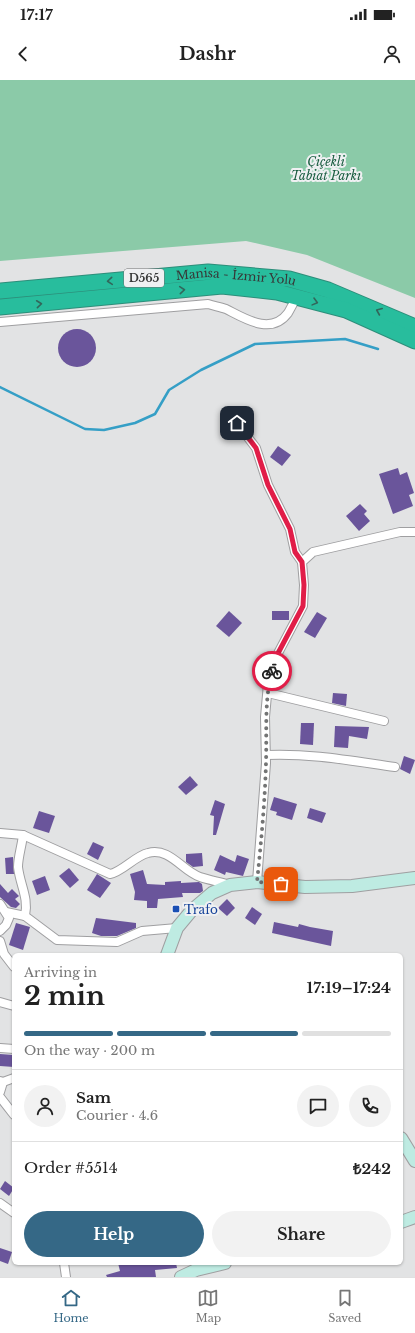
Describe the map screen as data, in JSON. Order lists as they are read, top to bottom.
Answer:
{
  "streets": {
    "highway": ["D565", "Manisa - İzmir Yolu"]
  },
  "parks": ["Çiçekli Tabiat Parkı"],
  "places": {
    "transit": ["Trafo"]
  },
  "page": {
    "status": "17:17",
    "header": "Dashr",
    "heading": ["2 min", "Arriving in", "17:19–17:24"],
    "panel": [
      "Sam",
      "Courier · 4.6",
      "Order #5514",
      "₺242"
    ],
    "bar": "On the way · 200 m",
    "buttons": ["Help", "Share"],
    "tabs": ["Home", "Map", "Saved"]
  }
}
